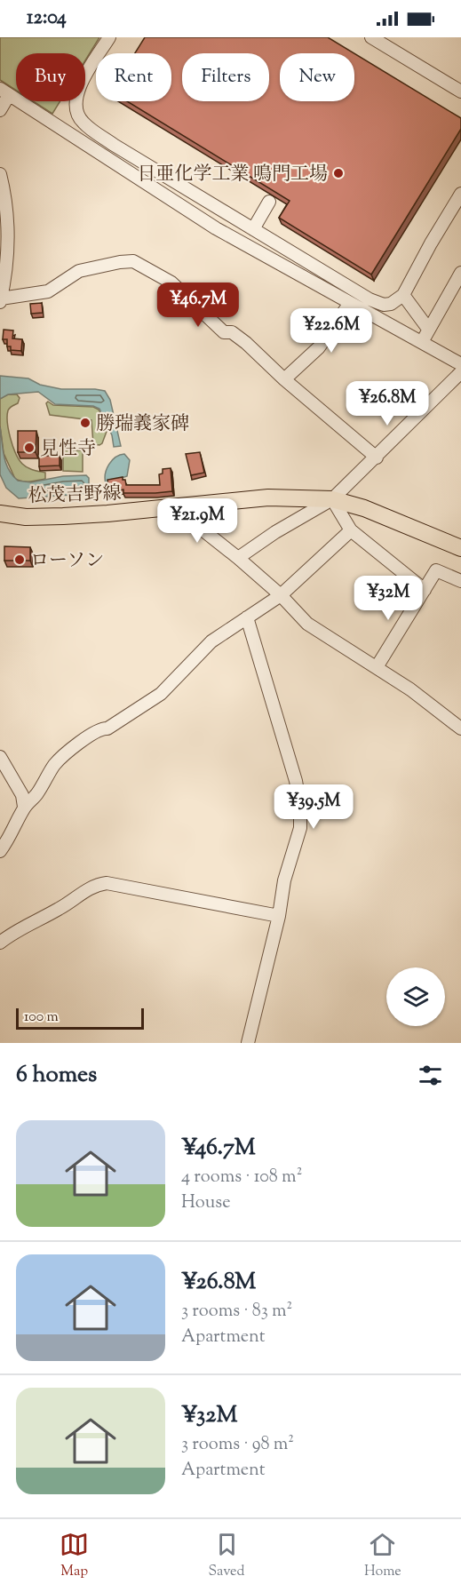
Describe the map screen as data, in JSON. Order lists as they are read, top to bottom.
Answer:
{
  "streets": {
    "main road": ["松茂吉野線"]
  },
  "places": [
    "日亜化学工業 鳴門工場",
    "勝瑞義家碑",
    "見性寺",
    "ローソン"
  ],
  "scale_bar": "100 m",
  "page": {
    "status": "12:04",
    "chip": [
      "Buy",
      "Rent",
      "Filters",
      "New"
    ],
    "price": [
      "¥46.7M",
      "¥22.6M",
      "¥26.8M",
      "¥21.9M",
      "¥32M",
      "¥39.5M"
    ],
    "scale": "100 m",
    "heading": "6 homes",
    "list": [
      {
        "name": "¥46.7M",
        "note": "4 rooms · 108 m² · House"
      },
      {
        "name": "¥26.8M",
        "note": "3 rooms · 83 m² · Apartment"
      },
      {
        "name": "¥32M",
        "note": "3 rooms · 98 m² · Apartment"
      }
    ],
    "tabs": ["Map", "Saved", "Home"]
  }
}
